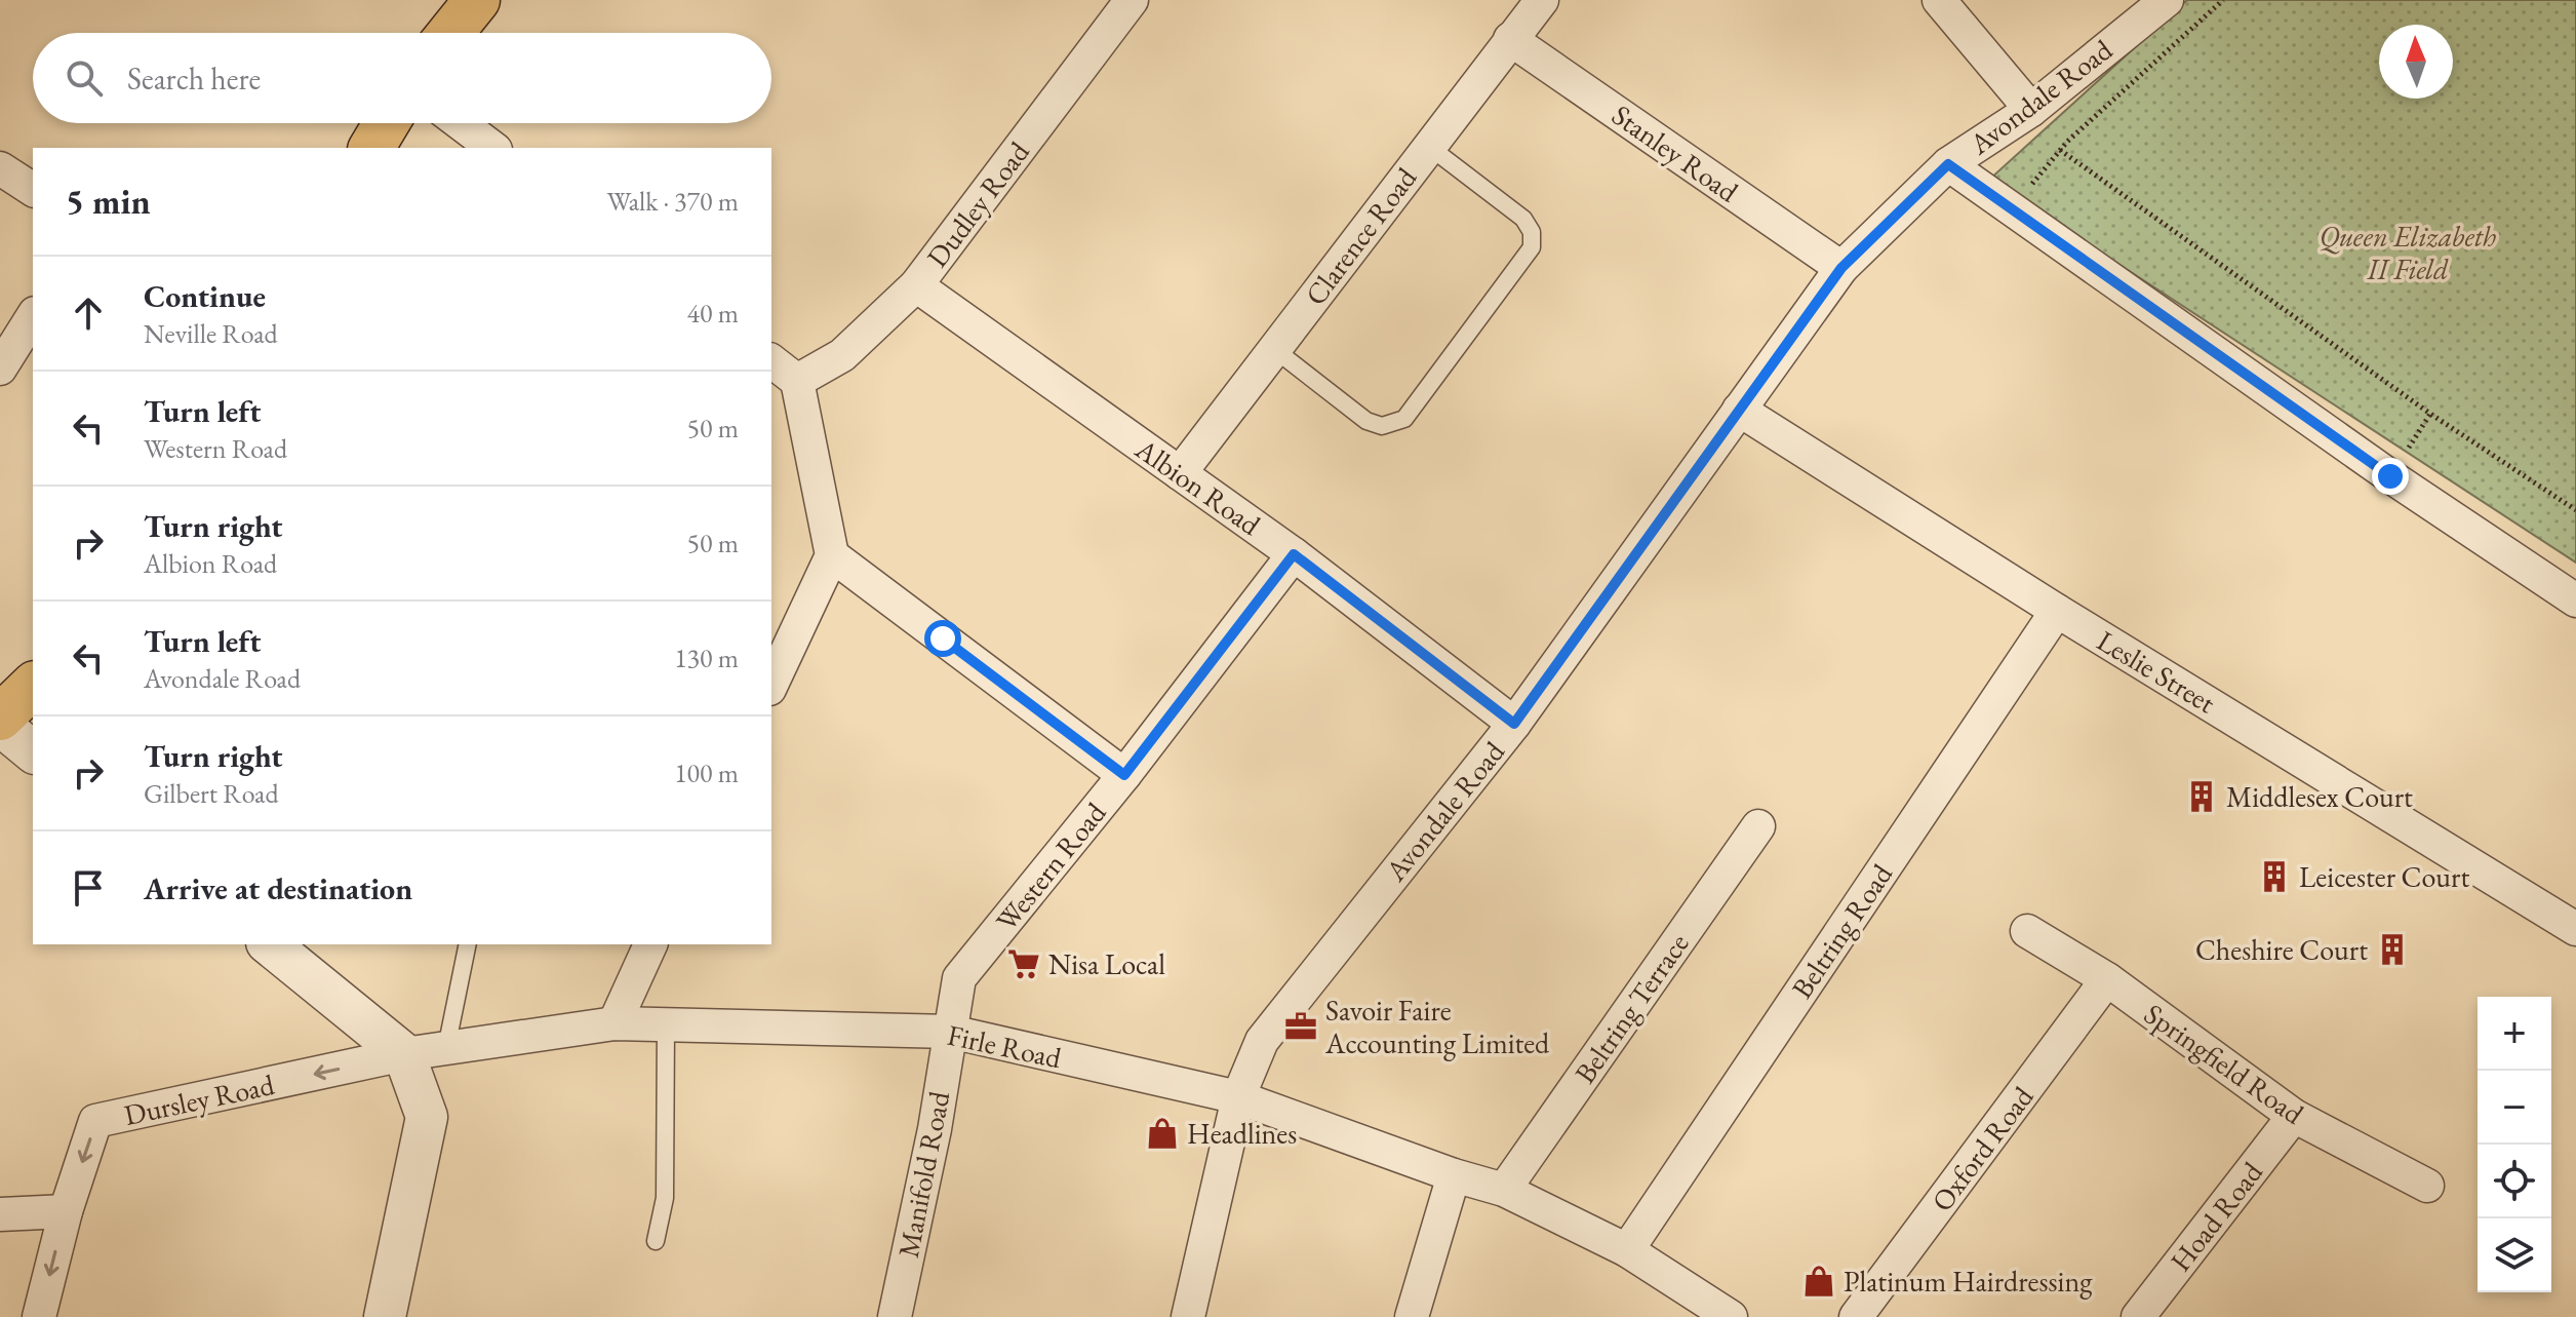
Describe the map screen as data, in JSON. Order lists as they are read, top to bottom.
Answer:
{
  "streets": {
    "street": [
      "Avondale Road",
      "Stanley Road",
      "Dudley Road",
      "Clarence Road",
      "Albion Road",
      "Leslie Street",
      "Western Road",
      "Beltring Road",
      "Beltring Terrace",
      "Firle Road",
      "Springfield Road",
      "Dursley Road",
      "Oxford Road",
      "Manifold Road",
      "Hoad Road"
    ]
  },
  "crossings": [
    ["Avondale Road", "Stanley Road"],
    ["Avondale Road", "Albion Road"],
    ["Avondale Road", "Leslie Street"],
    ["Avondale Road", "Firle Road"],
    ["Stanley Road", "Clarence Road"],
    ["Dudley Road", "Albion Road"],
    ["Clarence Road", "Albion Road"],
    ["Albion Road", "Western Road"],
    ["Leslie Street", "Beltring Road"],
    ["Western Road", "Firle Road"],
    ["Western Road", "Manifold Road"],
    ["Beltring Road", "Firle Road"],
    ["Beltring Terrace", "Firle Road"],
    ["Firle Road", "Dursley Road"],
    ["Firle Road", "Manifold Road"],
    ["Springfield Road", "Oxford Road"],
    ["Springfield Road", "Hoad Road"]
  ],
  "one_way": ["Dursley Road"],
  "parks": ["Queen Elizabeth II Field"],
  "places": {
    "building": ["Middlesex Court", "Leicester Court", "Cheshire Court"],
    "supermarket": ["Nisa Local"],
    "office": ["Savoir Faire Accounting Limited"],
    "shop": ["Headlines", "Platinum Hairdressing"]
  },
  "north": "top",
  "page": {
    "search": "Search here",
    "heading": ["5 min", "Walk · 370 m"],
    "list": [
      ["Continue", "Neville Road", "40 m"],
      ["Turn left", "Western Road", "50 m"],
      ["Turn right", "Albion Road", "50 m"],
      ["Turn left", "Avondale Road", "130 m"],
      ["Turn right", "Gilbert Road", "100 m"],
      "Arrive at destination"
    ],
    "map_buttons": ["+", "−"]
  }
}
